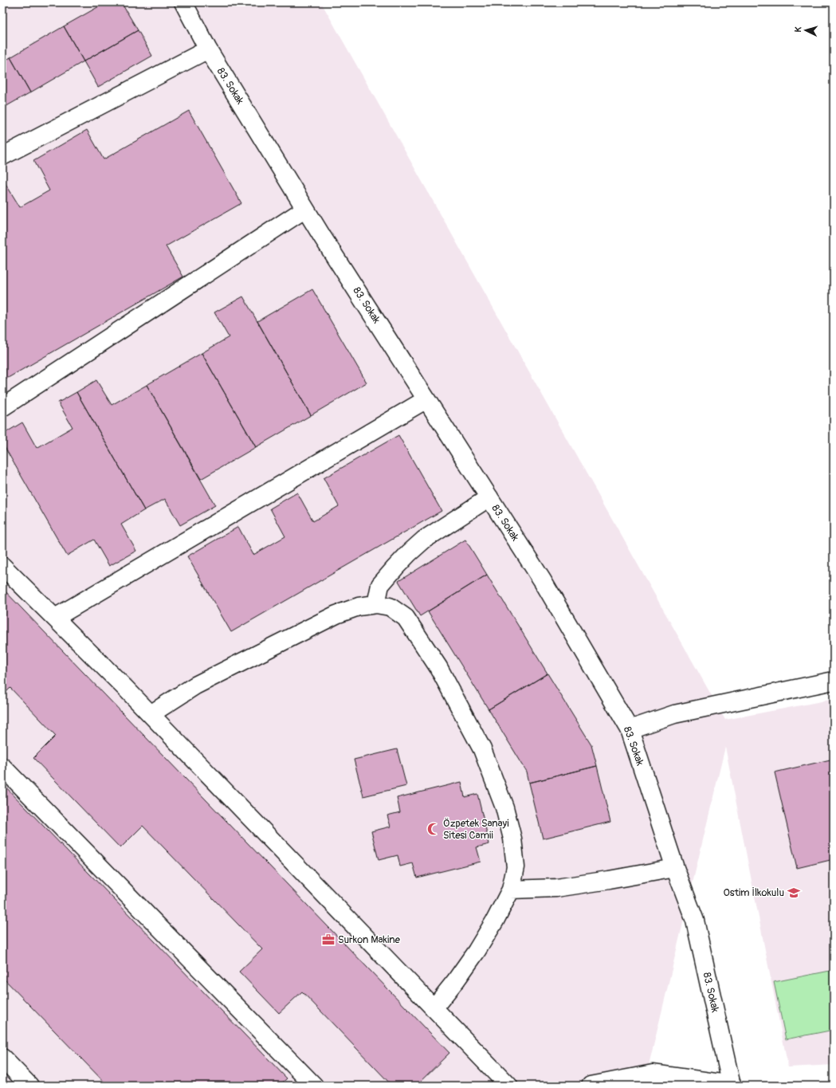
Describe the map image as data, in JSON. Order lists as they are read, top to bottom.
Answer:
{
  "streets": {
    "street": ["83. Sokak"]
  },
  "places": {
    "mosque": ["Özpetek Sanayi Sitesi Camii"],
    "school or university": ["Ostim İlkokulu"],
    "office": ["Surkon Makine"]
  },
  "north": "left"
}
